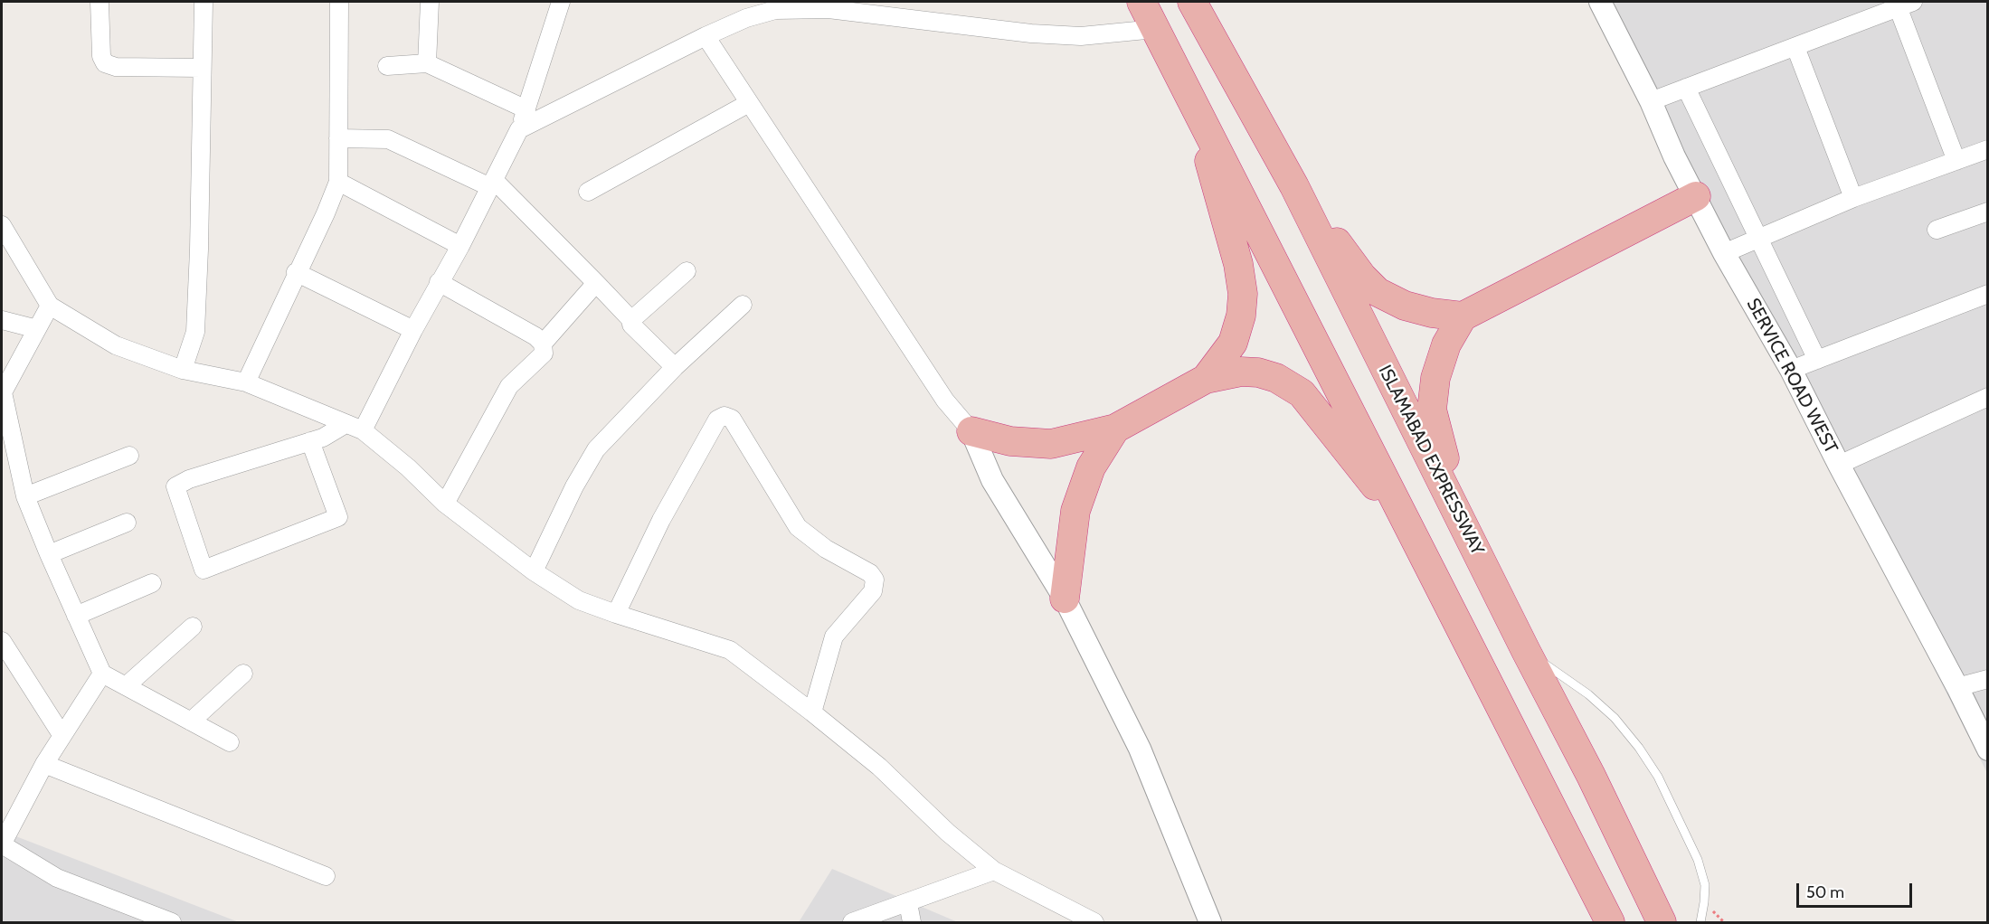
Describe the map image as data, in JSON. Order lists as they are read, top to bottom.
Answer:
{
  "streets": {
    "highway": ["ISLAMABAD EXPRESSWAY"],
    "street": ["SERVICE ROAD WEST"]
  },
  "scale_bar": "50 m"
}
